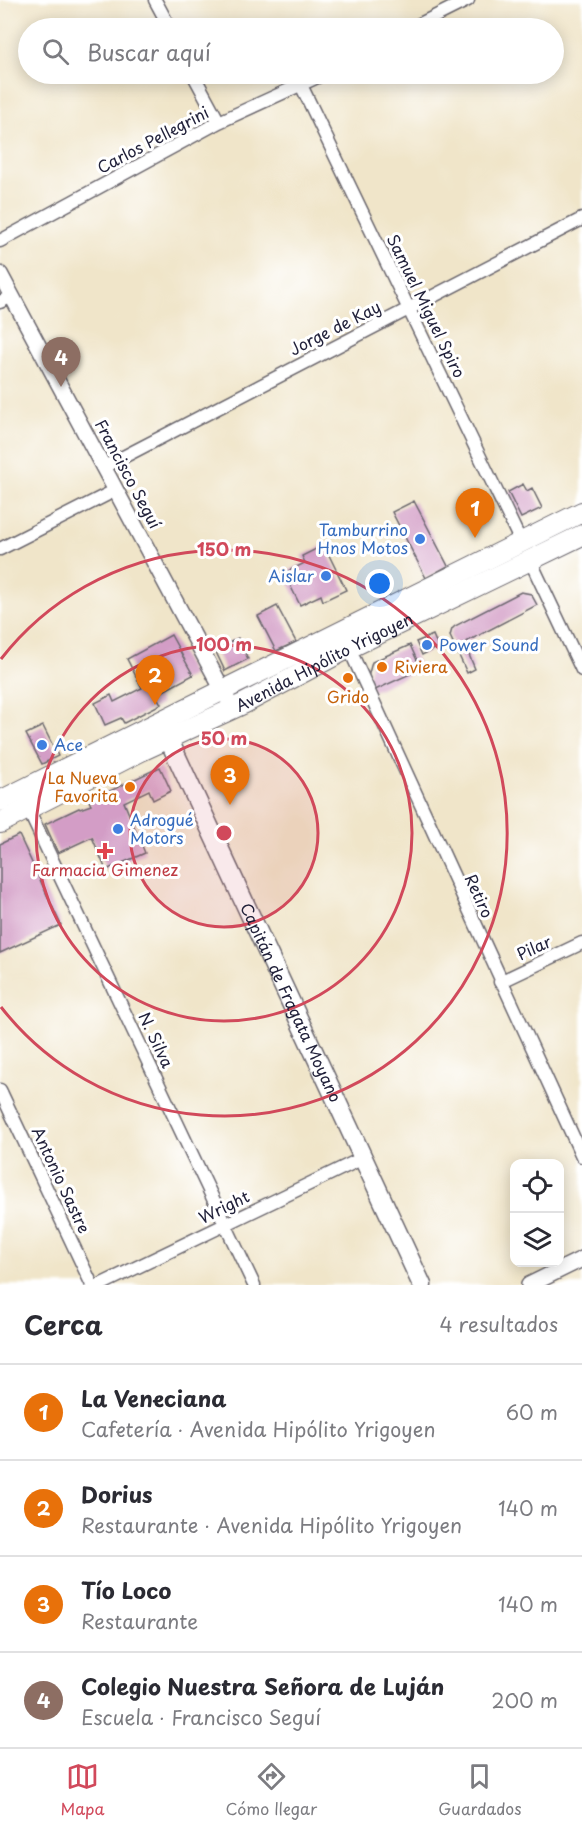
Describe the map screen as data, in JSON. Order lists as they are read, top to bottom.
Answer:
{
  "streets": {
    "main road": ["Avenida Hipólito Yrigoyen", "Capitán de Fragata Moyano"],
    "street": [
      "Carlos Pellegrini",
      "Samuel Miguel Spiro",
      "Jorge de Kay",
      "Francisco Seguí",
      "Retiro",
      "Pilar",
      "N. Silva",
      "Antonio Sastre",
      "Wright"
    ]
  },
  "crossings": [
    ["Carlos Pellegrini", "Samuel Miguel Spiro"],
    ["Samuel Miguel Spiro", "Jorge de Kay"],
    ["Samuel Miguel Spiro", "Avenida Hipólito Yrigoyen"],
    ["Jorge de Kay", "Francisco Seguí"],
    ["Francisco Seguí", "Avenida Hipólito Yrigoyen"],
    ["Avenida Hipólito Yrigoyen", "Retiro"],
    ["Avenida Hipólito Yrigoyen", "Capitán de Fragata Moyano"],
    ["Avenida Hipólito Yrigoyen", "N. Silva"],
    ["Retiro", "Pilar"],
    ["Capitán de Fragata Moyano", "Wright"],
    ["N. Silva", "Wright"]
  ],
  "places": {
    "other": [
      "Tamburrino Hnos Motos",
      "Aislar",
      "Power Sound",
      "Riviera",
      "Grido",
      "Ace",
      "La Nueva Favorita",
      "Adrogué Motors"
    ],
    "health": ["Farmacia Gimenez"]
  },
  "page": {
    "search": "Buscar aquí",
    "pins": [
      "4",
      "1",
      "2",
      "3"
    ],
    "heading": ["Cerca", "4 resultados"],
    "list": [
      {
        "mark": "1",
        "name": "La Veneciana",
        "note": "Cafetería · Avenida Hipólito Yrigoyen",
        "value": "60 m"
      },
      {
        "mark": "2",
        "name": "Dorius",
        "note": "Restaurante · Avenida Hipólito Yrigoyen",
        "value": "140 m"
      },
      {
        "mark": "3",
        "name": "Tío Loco",
        "note": "Restaurante",
        "value": "140 m"
      },
      {
        "mark": "4",
        "name": "Colegio Nuestra Señora de Luján",
        "note": "Escuela · Francisco Seguí",
        "value": "200 m"
      }
    ],
    "nav": ["Mapa", "Cómo llegar", "Guardados"]
  },
  "rings": ["150 m", "100 m", "50 m"]
}
